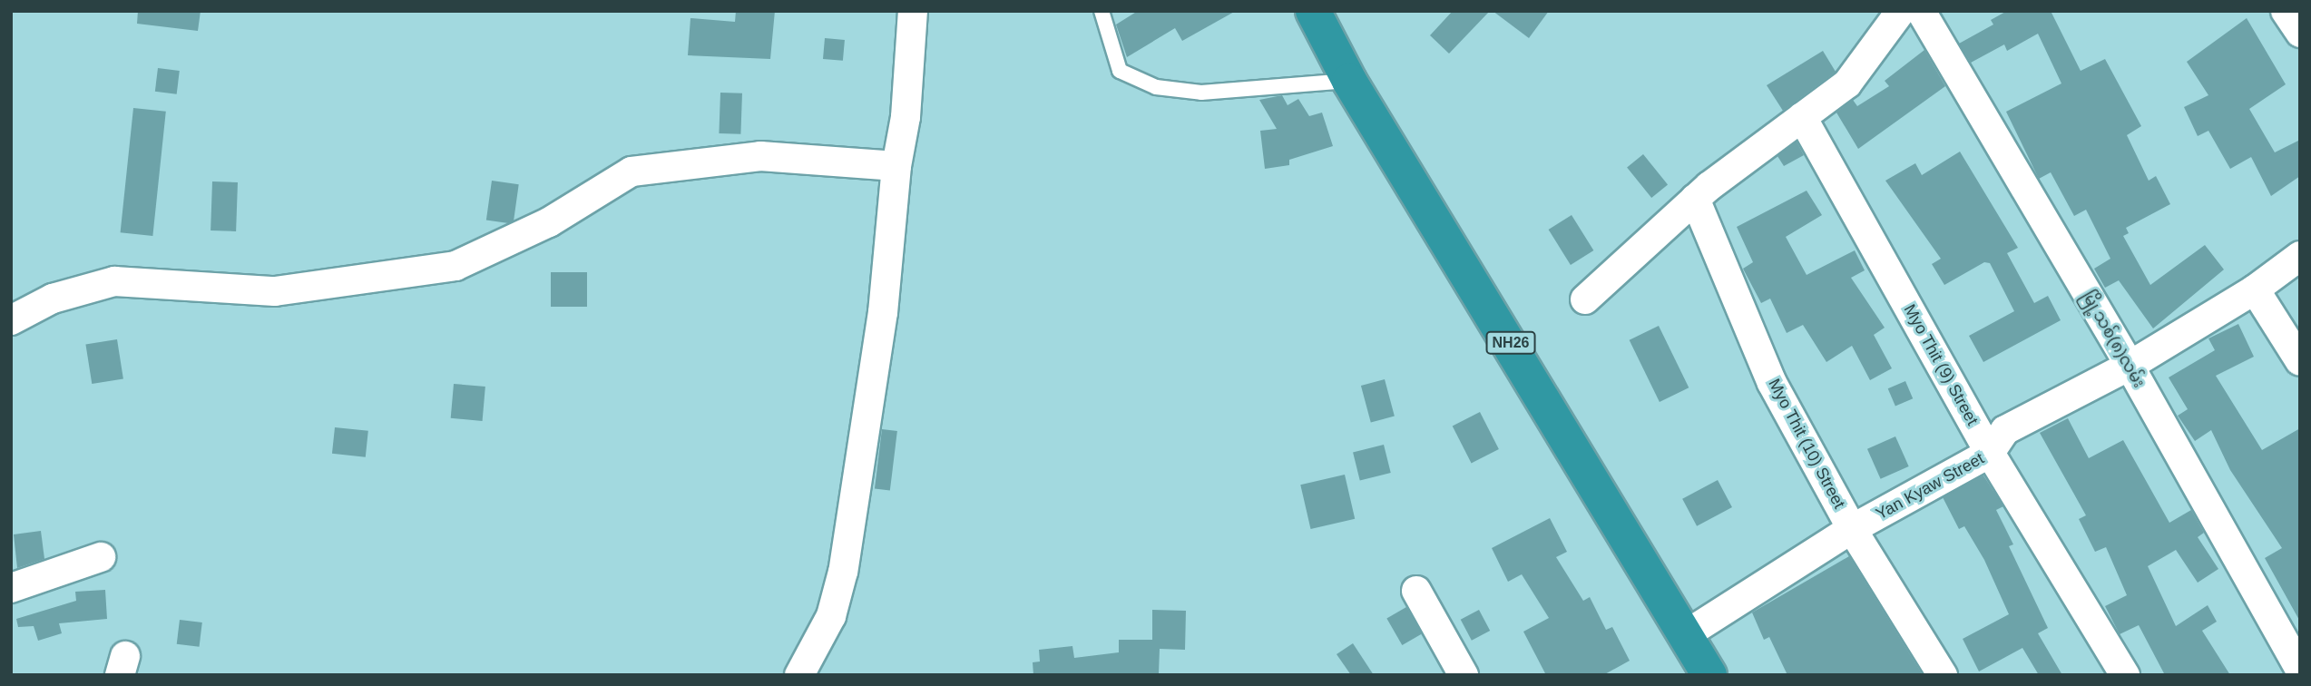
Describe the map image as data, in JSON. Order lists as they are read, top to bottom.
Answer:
{
  "streets": {
    "highway": ["NH26"],
    "street": [
      "မြို့သစ်(၈)လမ်း",
      "Myo Thit (9) Street",
      "Myo Thit (10) Street",
      "Yan Kyaw Street"
    ]
  },
  "crossings": [
    ["မြို့သစ်(၈)လမ်း", "Yan Kyaw Street"],
    ["NH26", "Yan Kyaw Street"],
    ["Myo Thit (9) Street", "Yan Kyaw Street"],
    ["Myo Thit (10) Street", "Yan Kyaw Street"]
  ]
}
